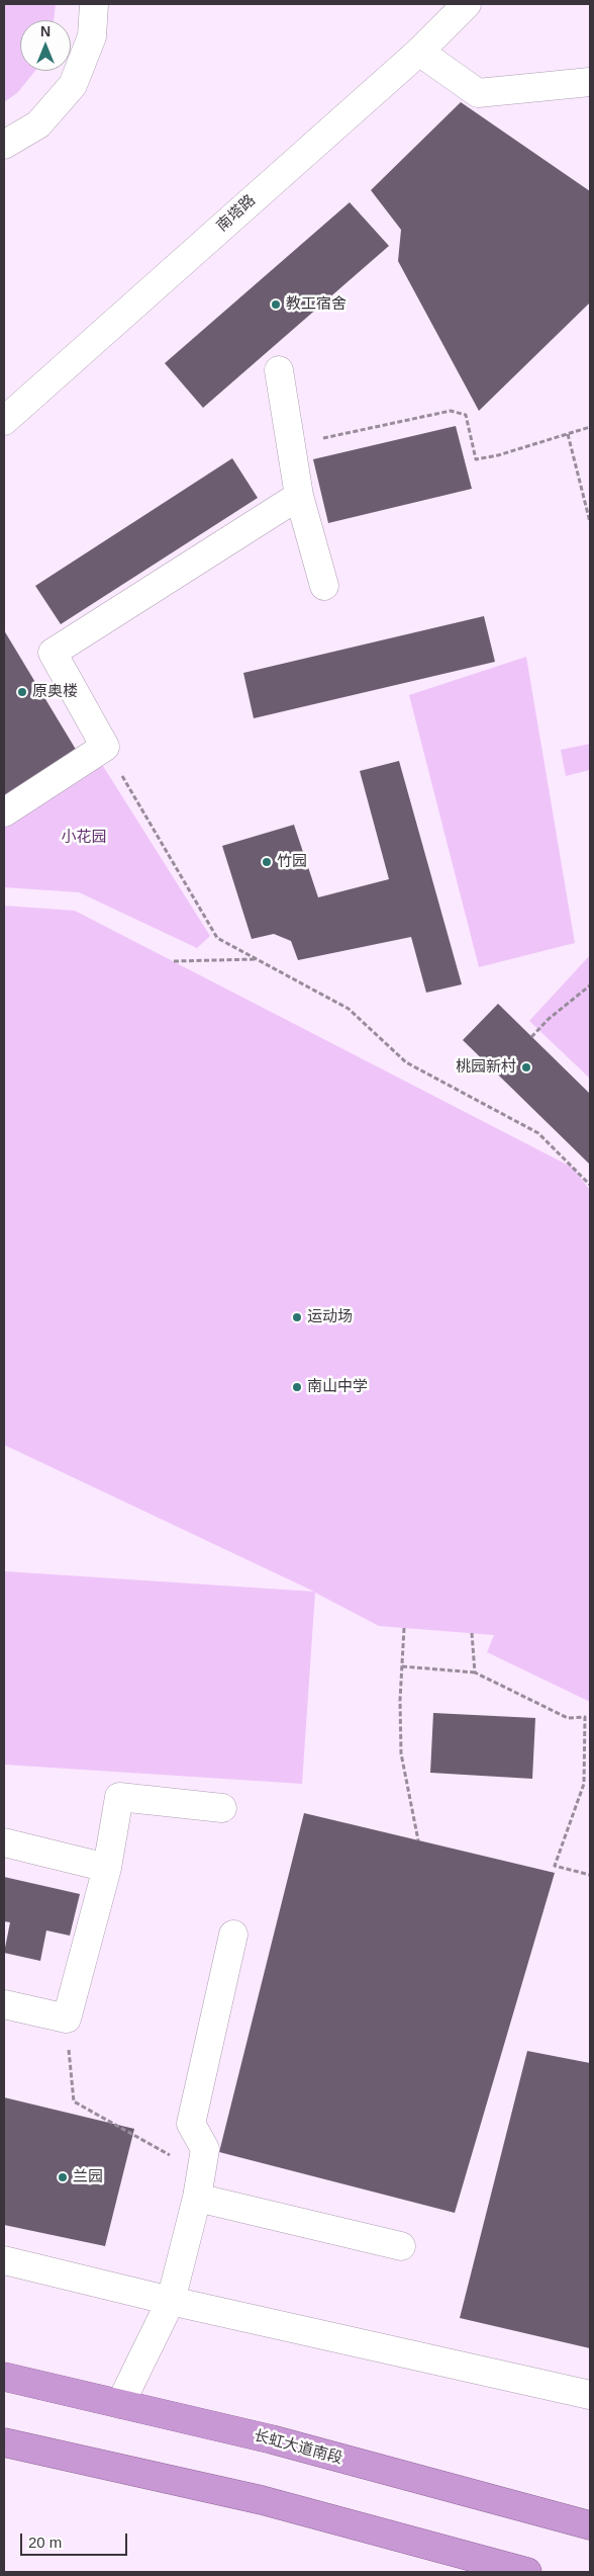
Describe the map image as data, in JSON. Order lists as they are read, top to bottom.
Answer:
{
  "streets": {
    "highway": ["长虹大道南段"],
    "street": ["南塔路"]
  },
  "parks": ["小花园"],
  "places": [
    "教工宿舍",
    "原奥楼",
    "竹园",
    "桃园新村",
    "运动场",
    "南山中学",
    "兰园"
  ],
  "scale_bar": "20 m",
  "north": "top"
}
